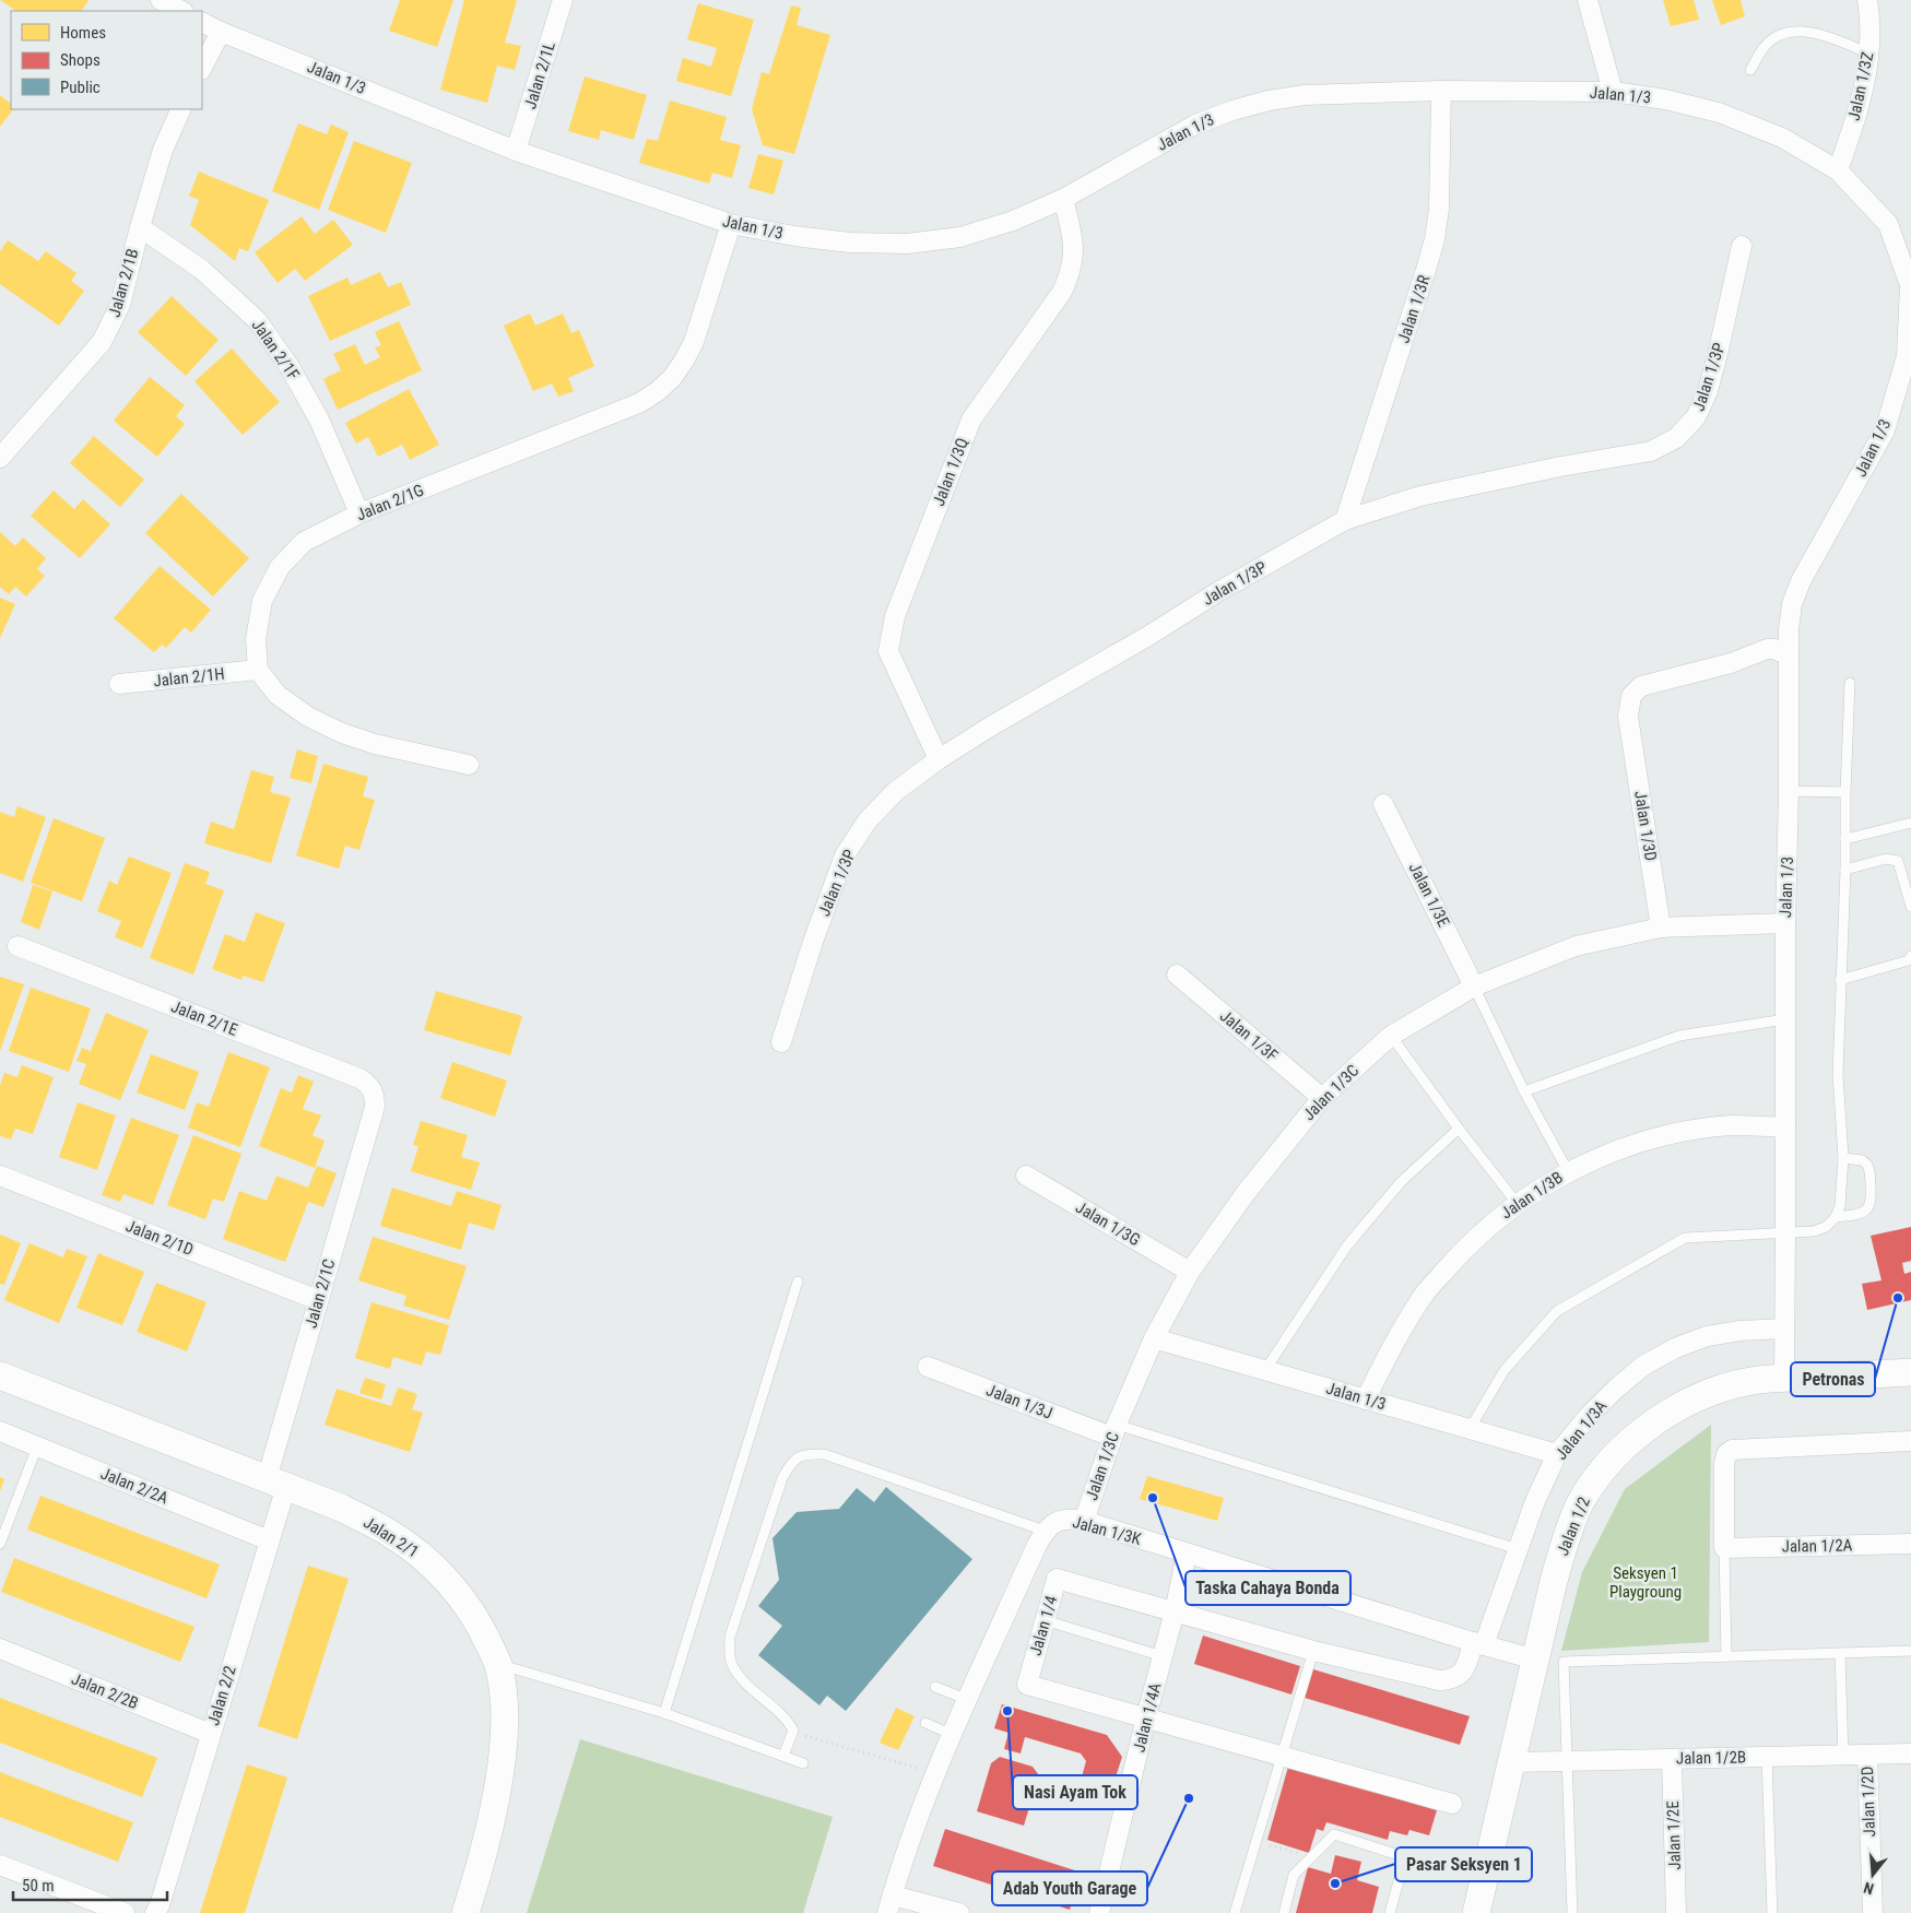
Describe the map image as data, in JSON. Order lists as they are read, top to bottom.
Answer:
{
  "streets": {
    "street": [
      "Jalan 2/1L",
      "Jalan 1/3",
      "Jalan 1/3Z",
      "Jalan 2/1B",
      "Jalan 1/3R",
      "Jalan 2/1F",
      "Jalan 1/3P",
      "Jalan 1/3Q",
      "Jalan 2/1G",
      "Jalan 2/1H",
      "Jalan 1/3D",
      "Jalan 1/3E",
      "Jalan 2/1E",
      "Jalan 1/3F",
      "Jalan 1/3C",
      "Jalan 1/3B",
      "Jalan 1/3G",
      "Jalan 2/1D",
      "Jalan 2/1C",
      "Jalan 1/3J",
      "Jalan 1/3A",
      "Jalan 2/2A",
      "Jalan 1/2",
      "Jalan 1/3K",
      "Jalan 2/1",
      "Jalan 1/2A",
      "Jalan 1/4",
      "Jalan 2/2B",
      "Jalan 2/2",
      "Jalan 1/4A",
      "Jalan 1/2B",
      "Jalan 1/2D",
      "Jalan 1/2E"
    ]
  },
  "crossings": [
    ["Jalan 2/1L", "Jalan 1/3"],
    ["Jalan 1/3", "Jalan 1/3Z"],
    ["Jalan 1/3", "Jalan 1/3R"],
    ["Jalan 1/3", "Jalan 1/3Q"],
    ["Jalan 1/3", "Jalan 2/1G"],
    ["Jalan 1/3", "Jalan 1/3D"],
    ["Jalan 1/3", "Jalan 1/3C"],
    ["Jalan 1/3", "Jalan 1/3B"],
    ["Jalan 1/3", "Jalan 1/3A"],
    ["Jalan 1/3", "Jalan 1/2"],
    ["Jalan 2/1B", "Jalan 2/1F"],
    ["Jalan 1/3R", "Jalan 1/3P"],
    ["Jalan 2/1F", "Jalan 2/1G"],
    ["Jalan 1/3P", "Jalan 1/3Q"],
    ["Jalan 2/1G", "Jalan 2/1H"],
    ["Jalan 1/3D", "Jalan 1/3C"],
    ["Jalan 1/3E", "Jalan 1/3C"],
    ["Jalan 2/1E", "Jalan 2/1C"],
    ["Jalan 1/3F", "Jalan 1/3C"],
    ["Jalan 1/3C", "Jalan 1/3G"],
    ["Jalan 1/3C", "Jalan 1/3J"],
    ["Jalan 1/3C", "Jalan 1/3K"],
    ["Jalan 2/1D", "Jalan 2/1C"],
    ["Jalan 2/1C", "Jalan 2/1"],
    ["Jalan 2/1C", "Jalan 2/2"],
    ["Jalan 1/3A", "Jalan 1/3K"],
    ["Jalan 1/3A", "Jalan 1/4"],
    ["Jalan 2/2A", "Jalan 2/2"],
    ["Jalan 1/2", "Jalan 1/3K"],
    ["Jalan 1/2", "Jalan 1/2B"],
    ["Jalan 1/3K", "Jalan 1/4"],
    ["Jalan 1/3K", "Jalan 1/4A"],
    ["Jalan 2/1", "Jalan 2/2"],
    ["Jalan 1/4", "Jalan 1/4A"],
    ["Jalan 2/2B", "Jalan 2/2"],
    ["Jalan 1/2B", "Jalan 1/2D"],
    ["Jalan 1/2B", "Jalan 1/2E"]
  ],
  "parks": ["Seksyen 1 Playgroung"],
  "places": [
    "Petronas",
    "Taska Cahaya Bonda",
    "Nasi Ayam Tok",
    "Adab Youth Garage",
    "Pasar Seksyen 1"
  ],
  "legend": ["Homes", "Shops", "Public"],
  "scale_bar": "50 m",
  "north": "bottom"
}
